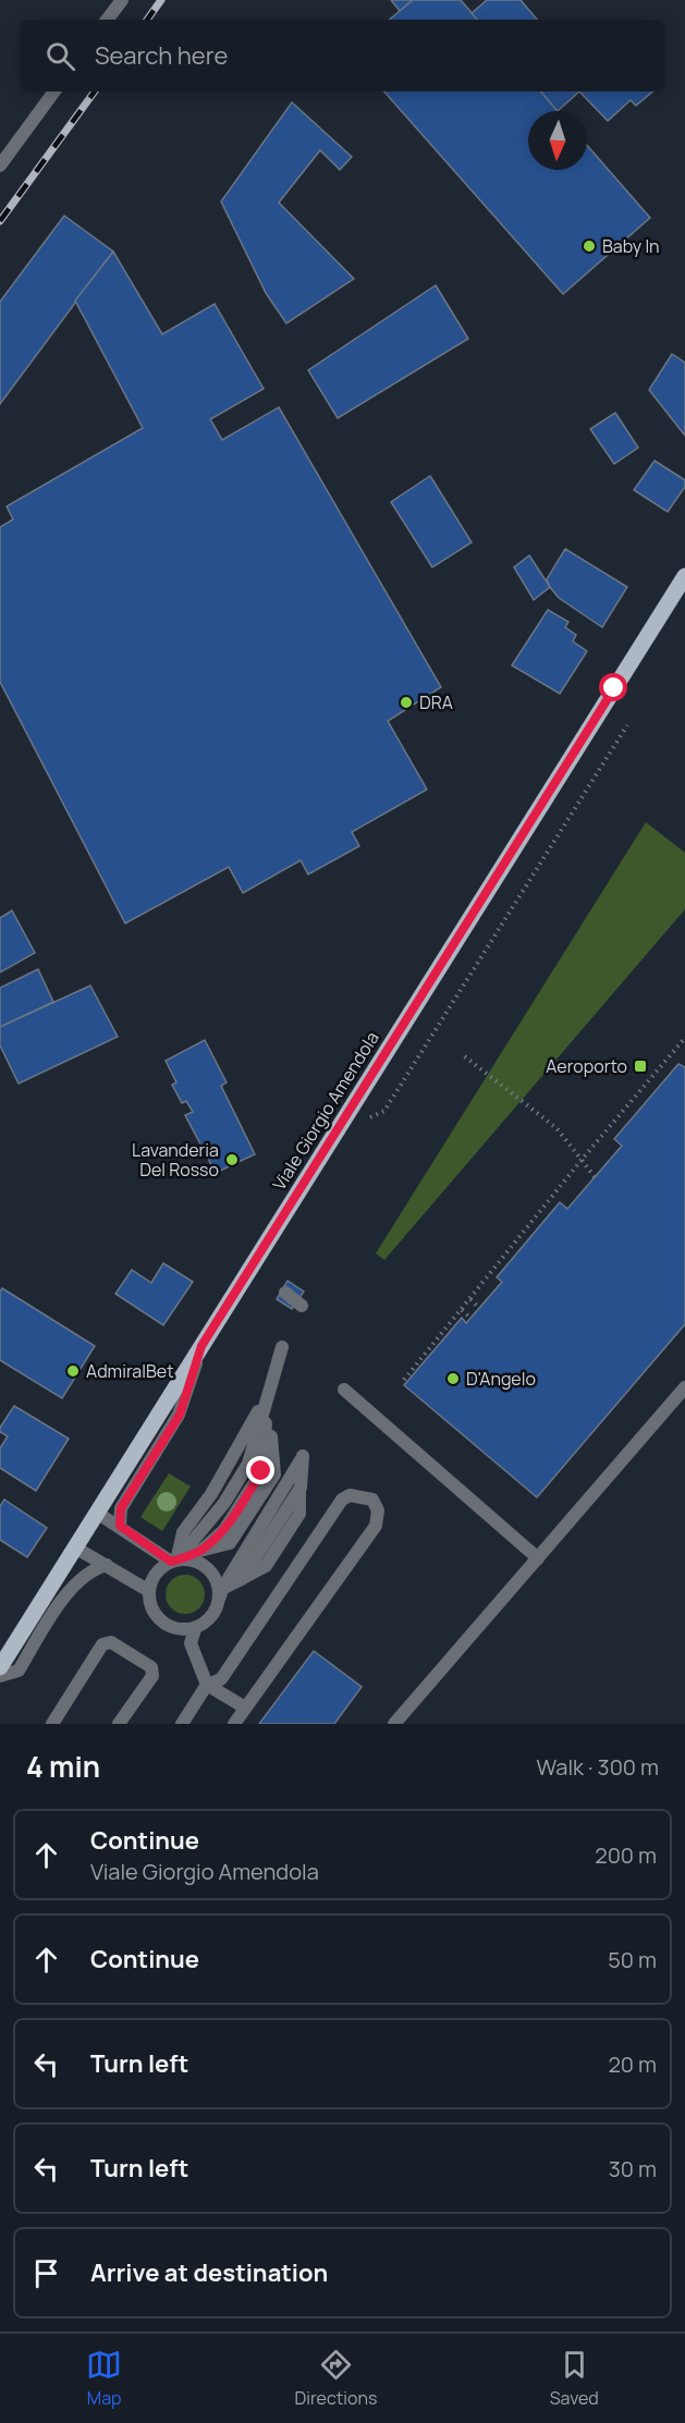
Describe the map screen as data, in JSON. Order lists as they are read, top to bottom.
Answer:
{
  "streets": {
    "main road": ["Viale Giorgio Amendola"]
  },
  "places": {
    "other": [
      "Baby In",
      "DRA",
      "Lavanderia Del Rosso",
      "AdmiralBet",
      "D'Angelo"
    ],
    "transit": ["Aeroporto"]
  },
  "north": "bottom",
  "page": {
    "search": "Search here",
    "heading": ["4 min", "Walk · 300 m"],
    "list": [
      ["Continue", "Viale Giorgio Amendola", "200 m"],
      ["Continue", "50 m"],
      ["Turn left", "20 m"],
      ["Turn left", "30 m"],
      "Arrive at destination"
    ],
    "nav": ["Map", "Directions", "Saved"]
  }
}
